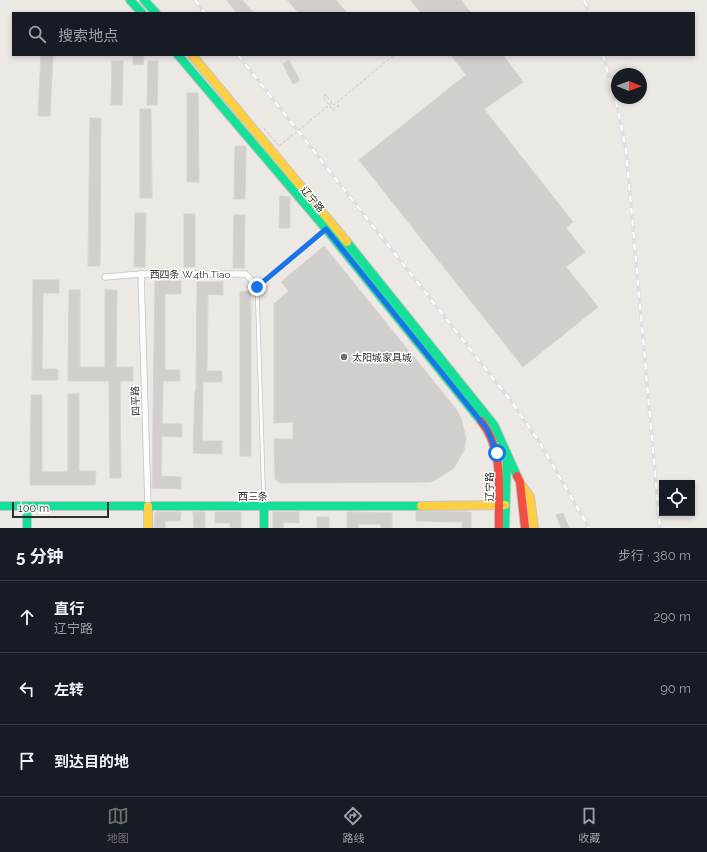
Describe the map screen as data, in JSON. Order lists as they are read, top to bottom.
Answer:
{
  "streets": {
    "main road": ["辽宁路", "四平路", "西三条"],
    "street": ["西四条 W.4th Tiao"]
  },
  "crossings": [
    ["辽宁路", "西三条"],
    ["西四条 W.4th Tiao", "四平路"],
    ["四平路", "西三条"]
  ],
  "places": ["太阳城家具城"],
  "scale_bar": "100 m",
  "north": "right",
  "page": {
    "search": "搜索地点",
    "scale": "100 m",
    "heading": ["5 分钟", "步行 · 380 m"],
    "list": [
      ["直行", "辽宁路", "290 m"],
      ["左转", "90 m"],
      "到达目的地"
    ],
    "nav": ["地图", "路线", "收藏"]
  }
}
